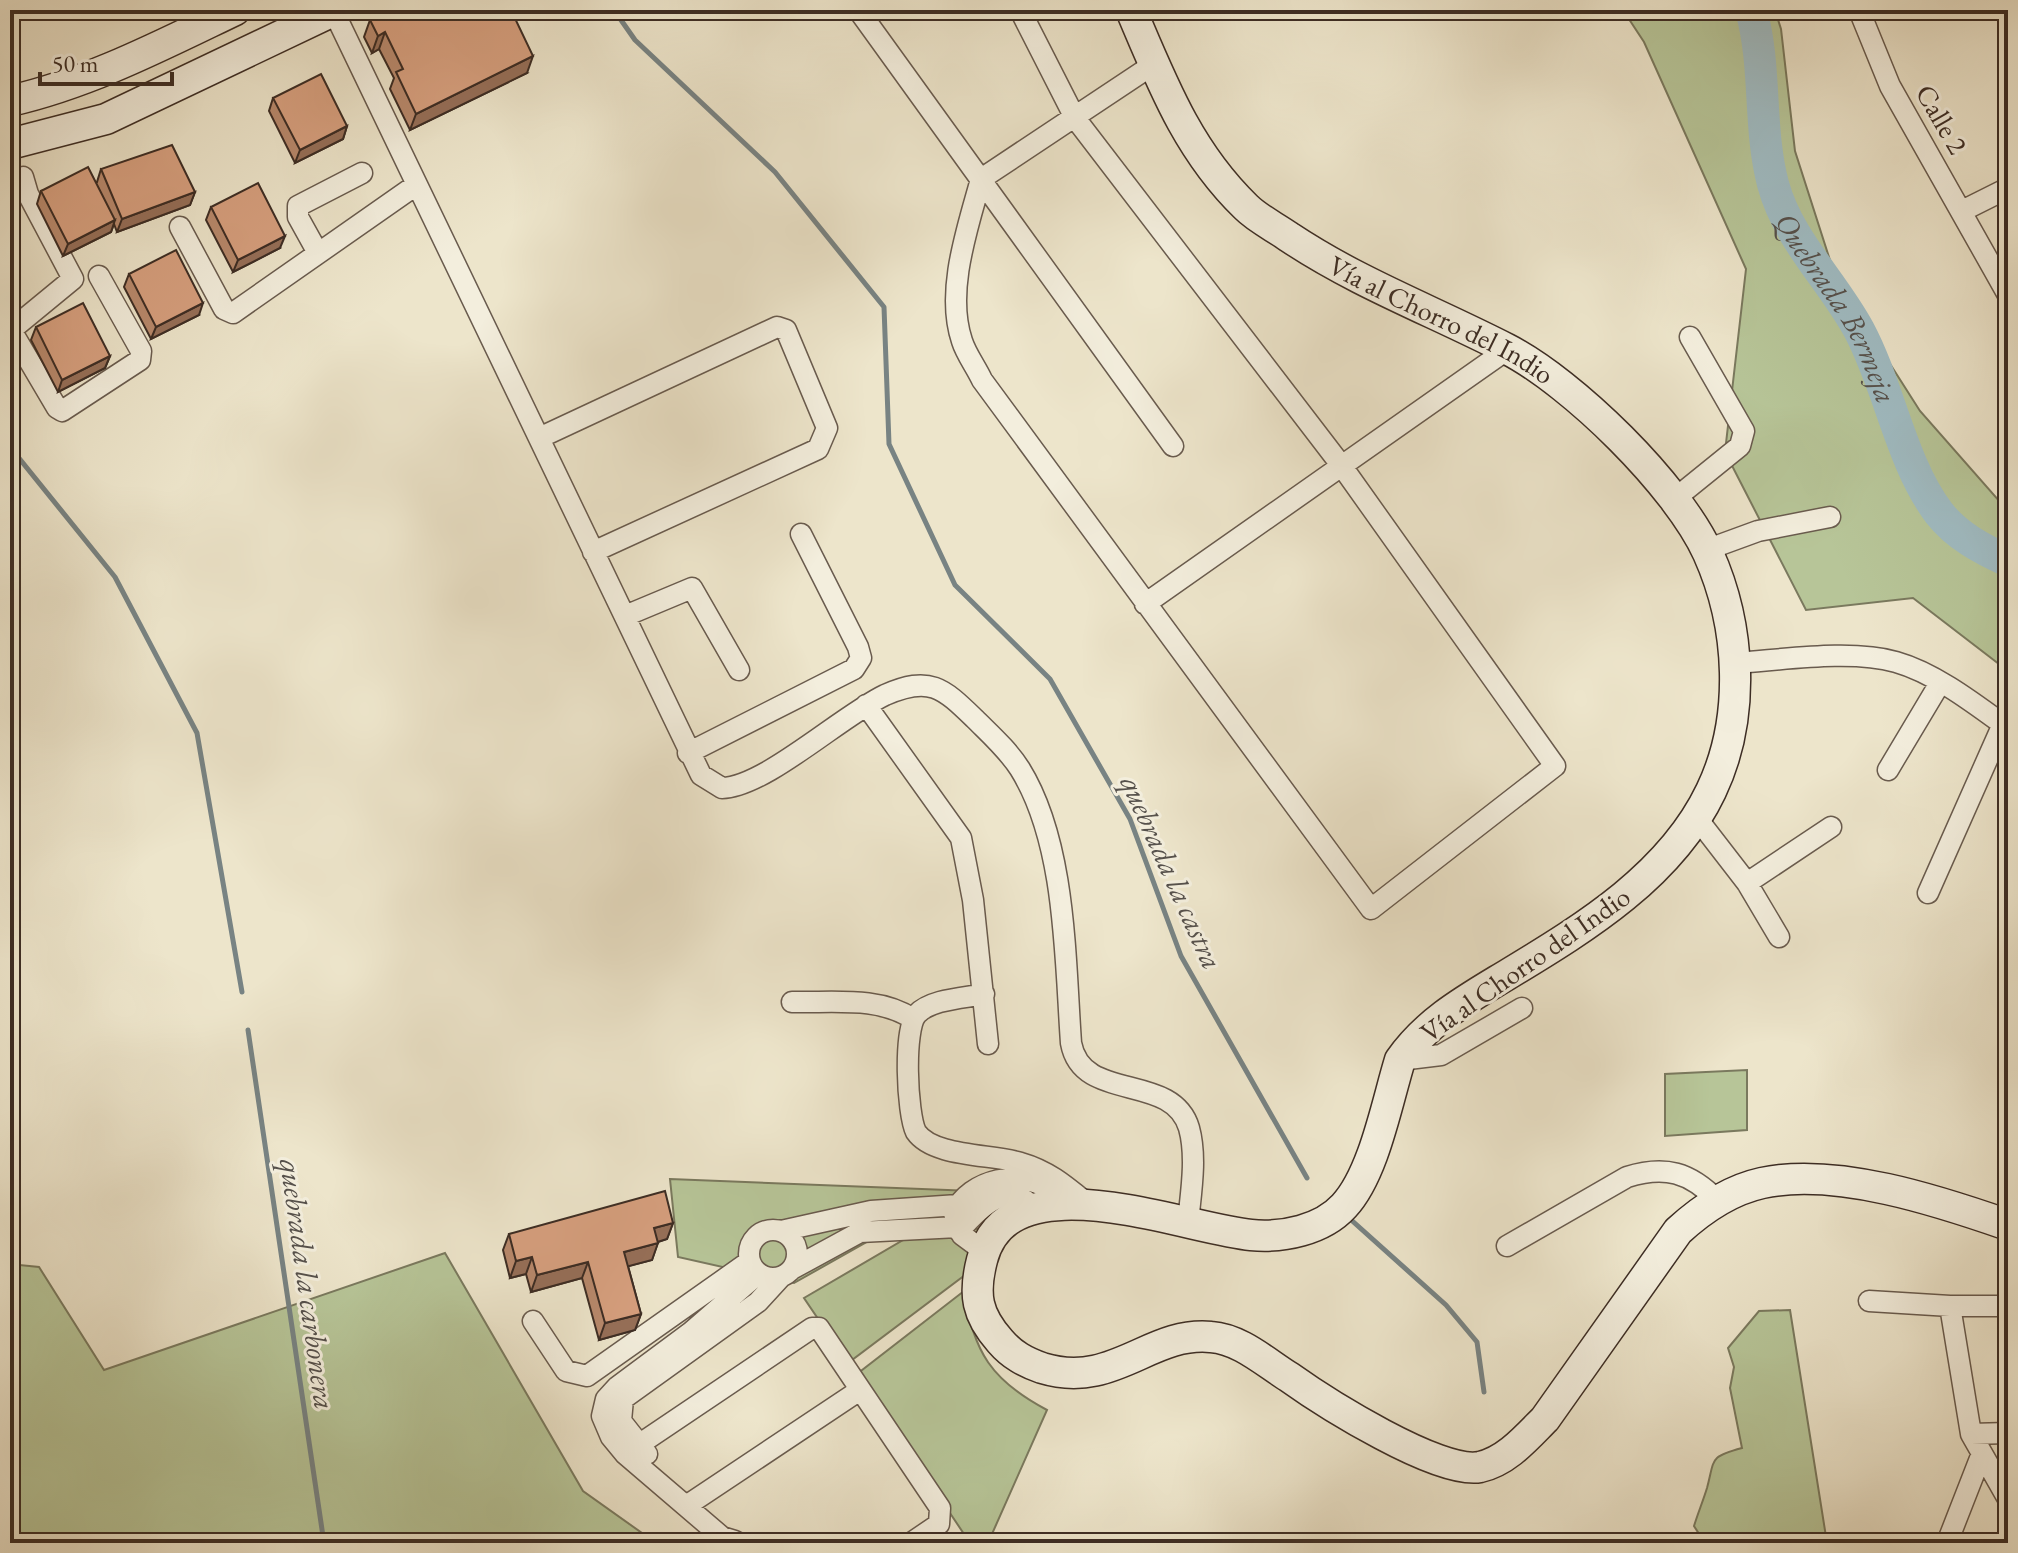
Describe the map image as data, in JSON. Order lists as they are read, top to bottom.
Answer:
{
  "streets": {
    "street": ["Calle 2", "Vía al Chorro del Indio"]
  },
  "water": ["Quebrada Bermeja", "quebrada la castra", "quebrada la carbonera"],
  "scale_bar": "50 m"
}
